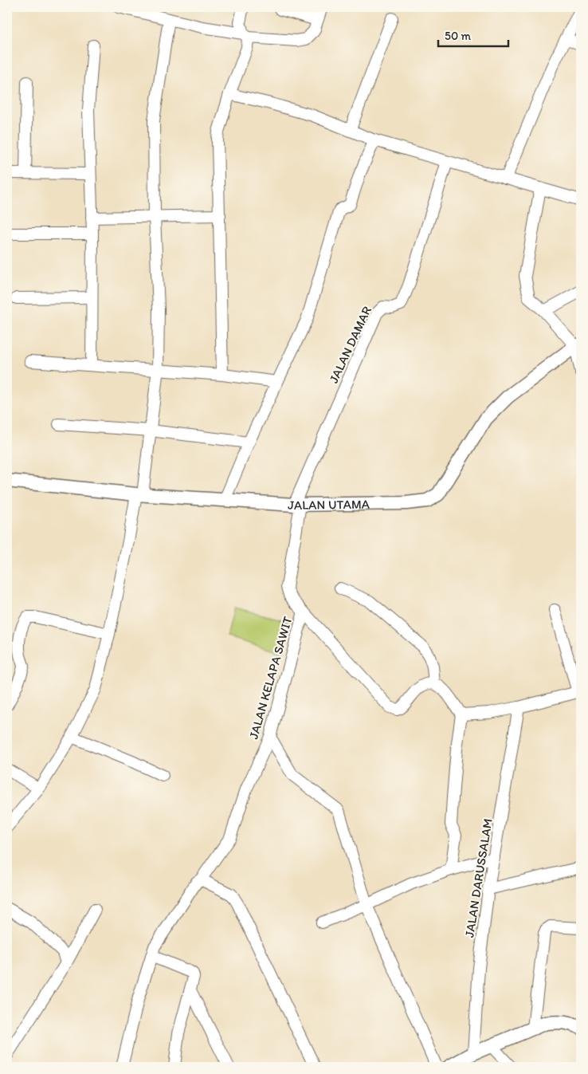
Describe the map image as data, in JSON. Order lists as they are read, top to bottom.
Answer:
{
  "streets": {
    "street": [
      "JALAN DAMAR",
      "JALAN UTAMA",
      "JALAN KELAPA SAWIT",
      "JALAN DARUSSALAM"
    ]
  },
  "crossings": [
    ["JALAN DAMAR", "JALAN UTAMA"]
  ],
  "scale_bar": "50 m"
}
